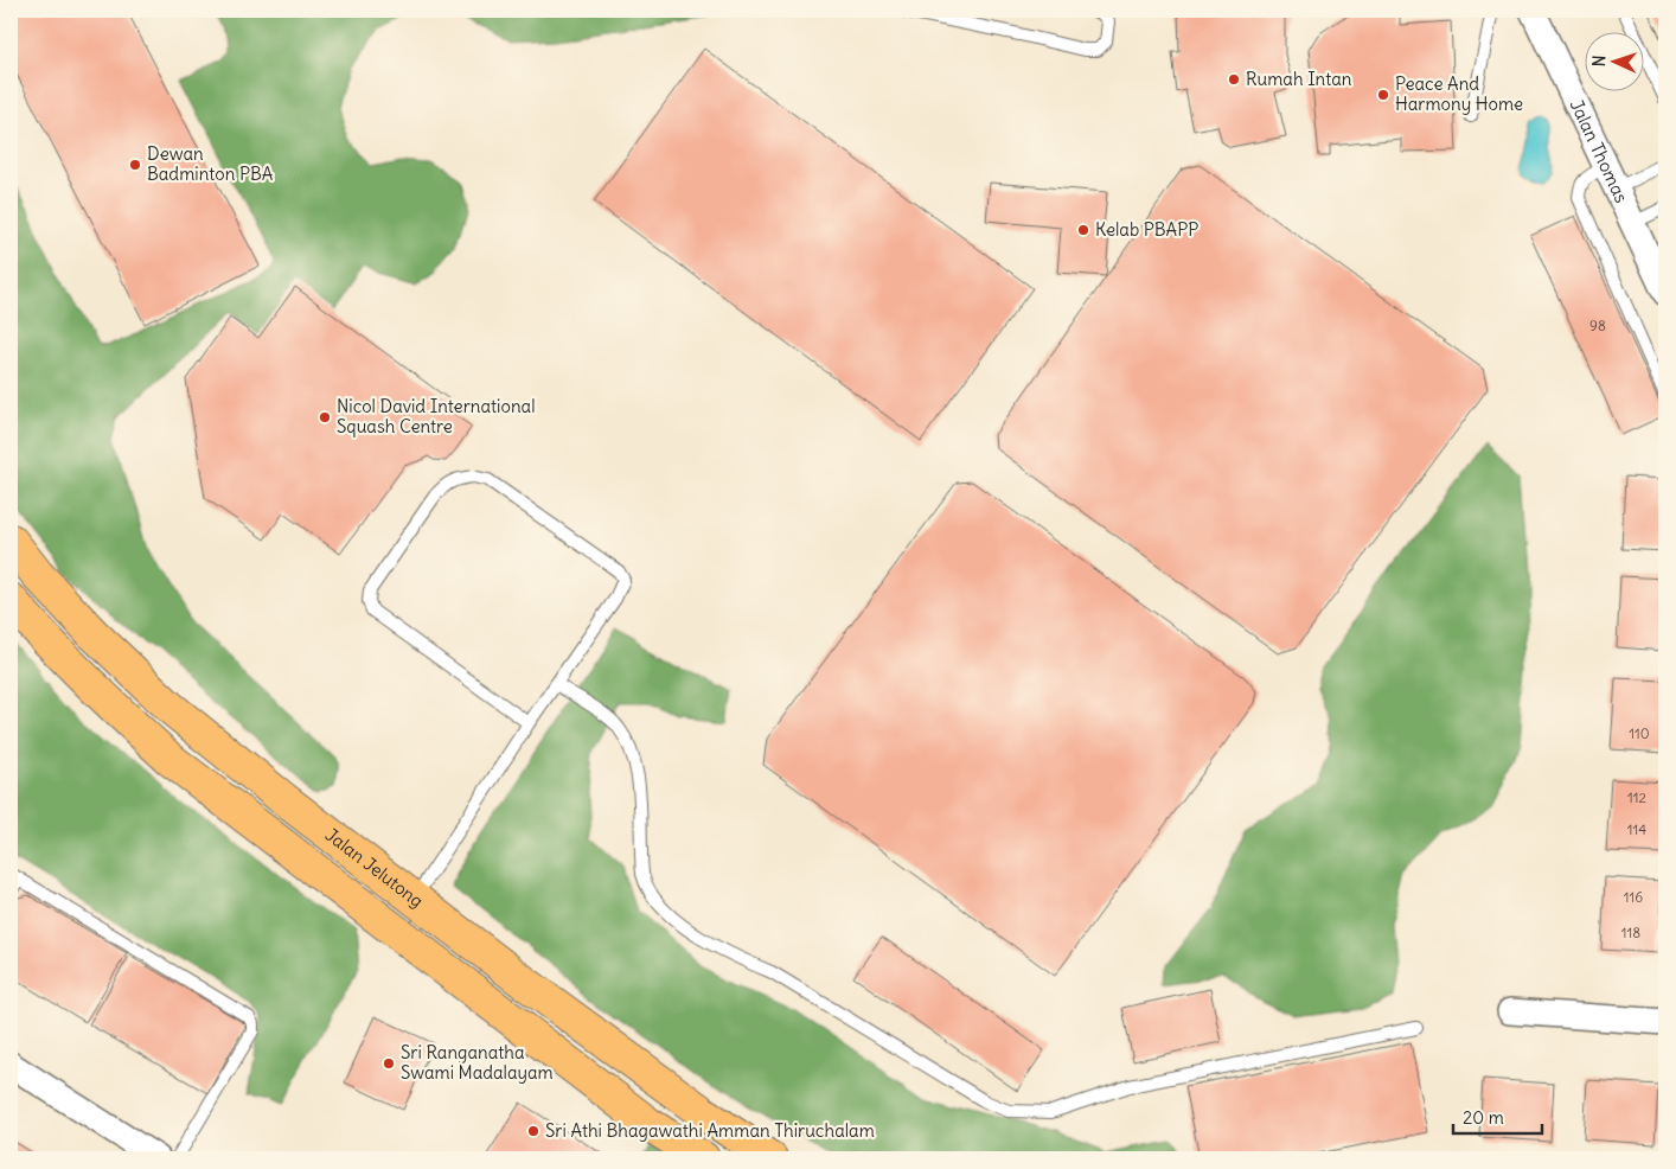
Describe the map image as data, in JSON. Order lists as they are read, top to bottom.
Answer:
{
  "streets": {
    "main road": ["Jalan Jelutong"],
    "street": ["Jalan Thomas"]
  },
  "places": [
    "Rumah Intan",
    "Peace And Harmony Home",
    "Dewan Badminton PBA",
    "Kelab PBAPP",
    "Nicol David International Squash Centre",
    "Sri Ranganatha Swami Madalayam",
    "Sri Athi Bhagawathi Amman Thiruchalam"
  ],
  "house_numbers": [
    "98",
    "110",
    "112",
    "114",
    "116",
    "118"
  ],
  "scale_bar": "20 m",
  "north": "left"
}
